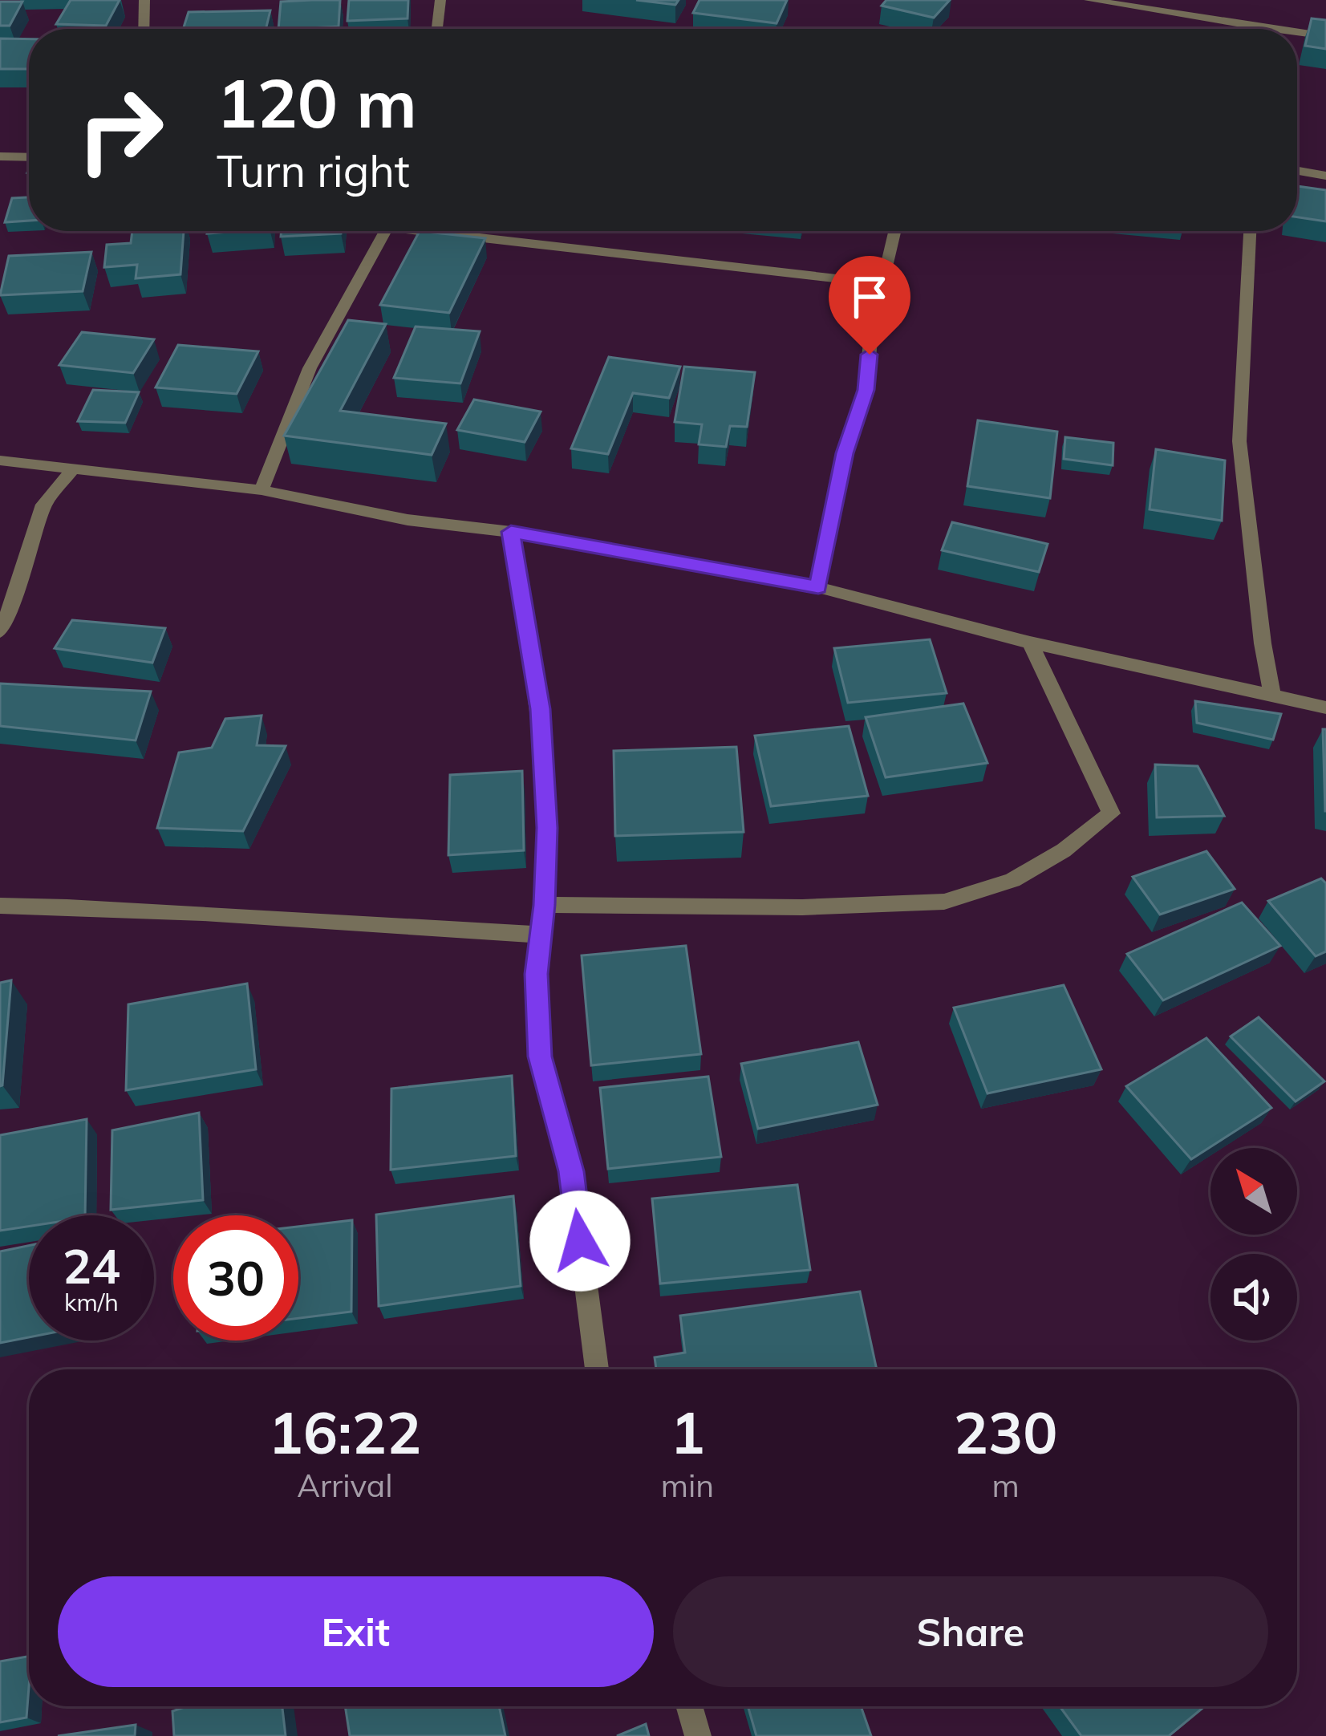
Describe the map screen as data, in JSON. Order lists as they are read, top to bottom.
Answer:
{
  "north": "top left",
  "page": {
    "turn": ["120 m", "Turn right"],
    "speed": "24 km/h",
    "limit": "30",
    "eta": [
      "16:22",
      "Arrival",
      "1",
      "min",
      "230",
      "m"
    ],
    "buttons": ["Exit", "Share"]
  }
}
